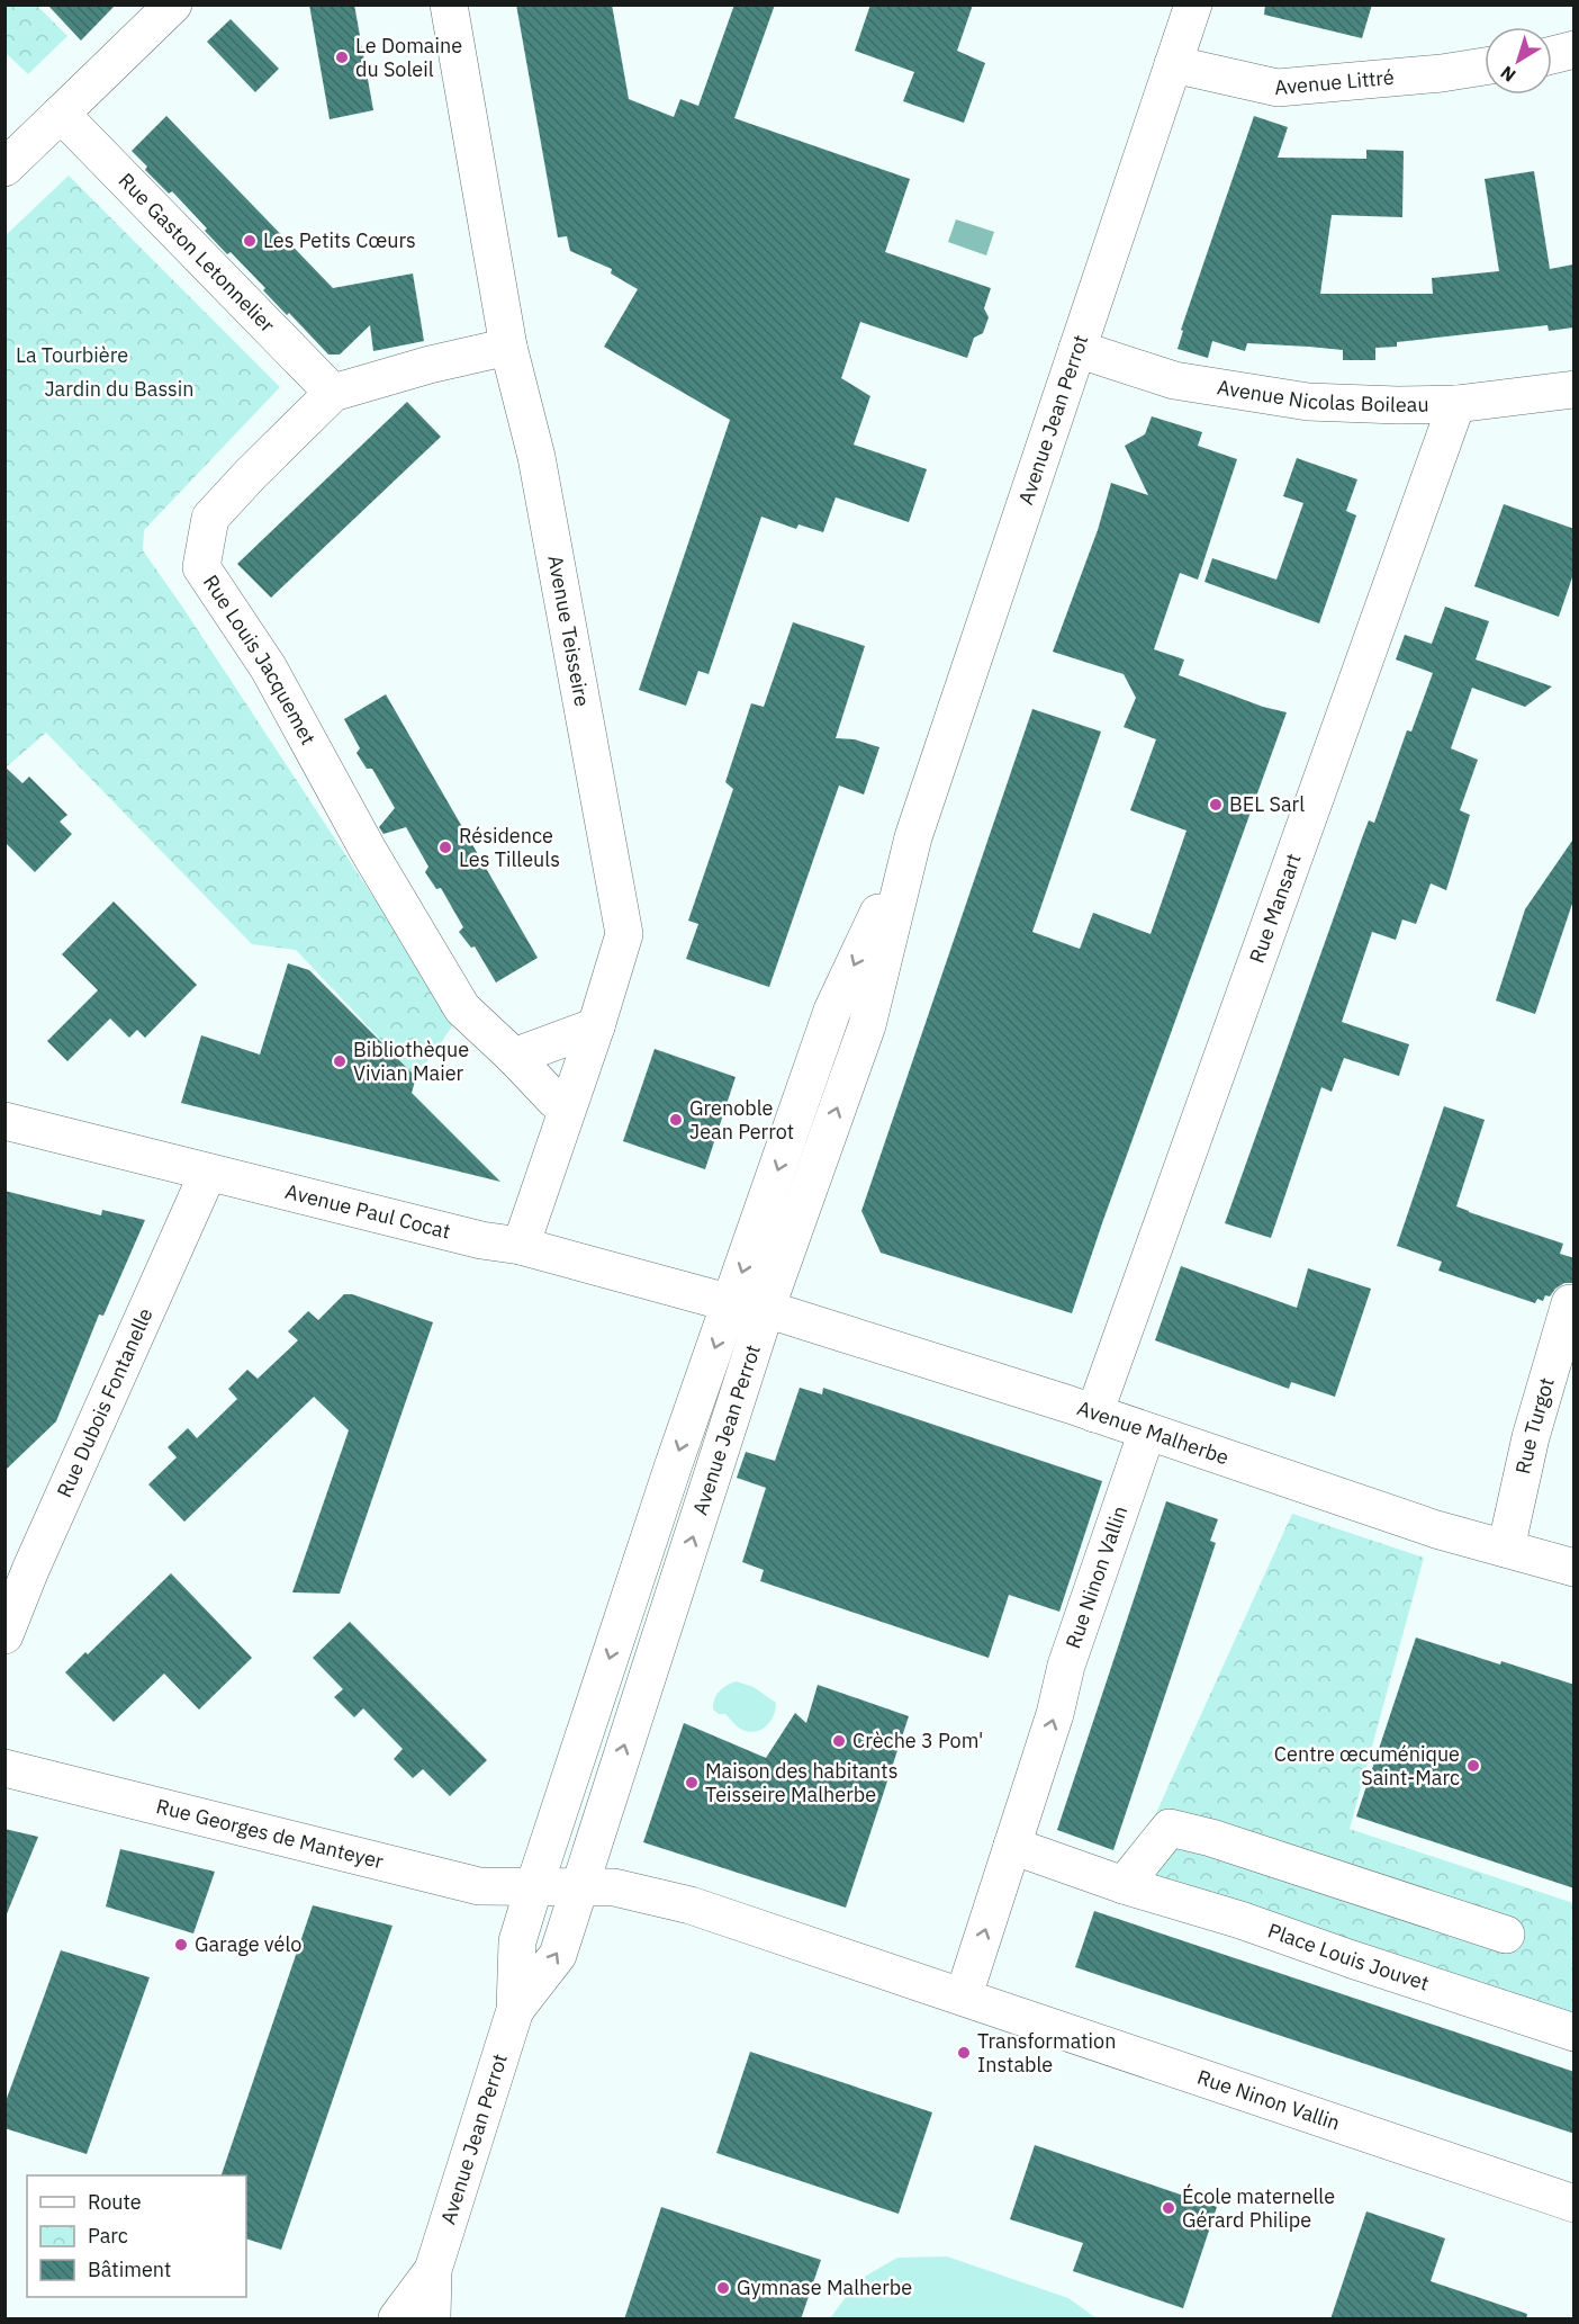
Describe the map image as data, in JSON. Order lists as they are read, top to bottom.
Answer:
{
  "streets": {
    "street": [
      "Avenue Littré",
      "Rue Gaston Letonnelier",
      "Avenue Nicolas Boileau",
      "Avenue Jean Perrot",
      "Avenue Teisseire",
      "Rue Louis Jacquemet",
      "Rue Mansart",
      "Avenue Paul Cocat",
      "Rue Dubois Fontanelle",
      "Rue Turgot",
      "Avenue Malherbe",
      "Rue Ninon Vallin",
      "Rue Georges de Manteyer",
      "Place Louis Jouvet"
    ]
  },
  "crossings": [
    ["Avenue Littré", "Avenue Jean Perrot"],
    ["Rue Gaston Letonnelier", "Rue Louis Jacquemet"],
    ["Avenue Nicolas Boileau", "Avenue Jean Perrot"],
    ["Avenue Nicolas Boileau", "Rue Mansart"],
    ["Avenue Jean Perrot", "Avenue Paul Cocat"],
    ["Avenue Jean Perrot", "Avenue Malherbe"],
    ["Avenue Jean Perrot", "Rue Ninon Vallin"],
    ["Avenue Jean Perrot", "Rue Georges de Manteyer"],
    ["Avenue Teisseire", "Rue Louis Jacquemet"],
    ["Avenue Teisseire", "Avenue Paul Cocat"],
    ["Rue Mansart", "Avenue Malherbe"],
    ["Avenue Paul Cocat", "Rue Dubois Fontanelle"],
    ["Avenue Paul Cocat", "Avenue Malherbe"],
    ["Rue Turgot", "Avenue Malherbe"],
    ["Avenue Malherbe", "Rue Ninon Vallin"],
    ["Rue Ninon Vallin", "Rue Georges de Manteyer"],
    ["Rue Ninon Vallin", "Place Louis Jouvet"]
  ],
  "one_way": ["Rue Ninon Vallin"],
  "parks": ["La Tourbière", "Jardin du Bassin"],
  "places": [
    "Le Domaine du Soleil",
    "Les Petits Cœurs",
    "BEL Sarl",
    "Résidence Les Tilleuls",
    "Bibliothèque Vivian Maier",
    "Grenoble Jean Perrot",
    "Crèche 3 Pom'",
    "Centre œcuménique Saint-Marc",
    "Maison des habitants Teisseire Malherbe",
    "Garage vélo",
    "Transformation Instable",
    "École maternelle Gérard Philipe",
    "Gymnase Malherbe"
  ],
  "legend": ["Route", "Parc", "Bâtiment"],
  "north": "bottom left"
}
